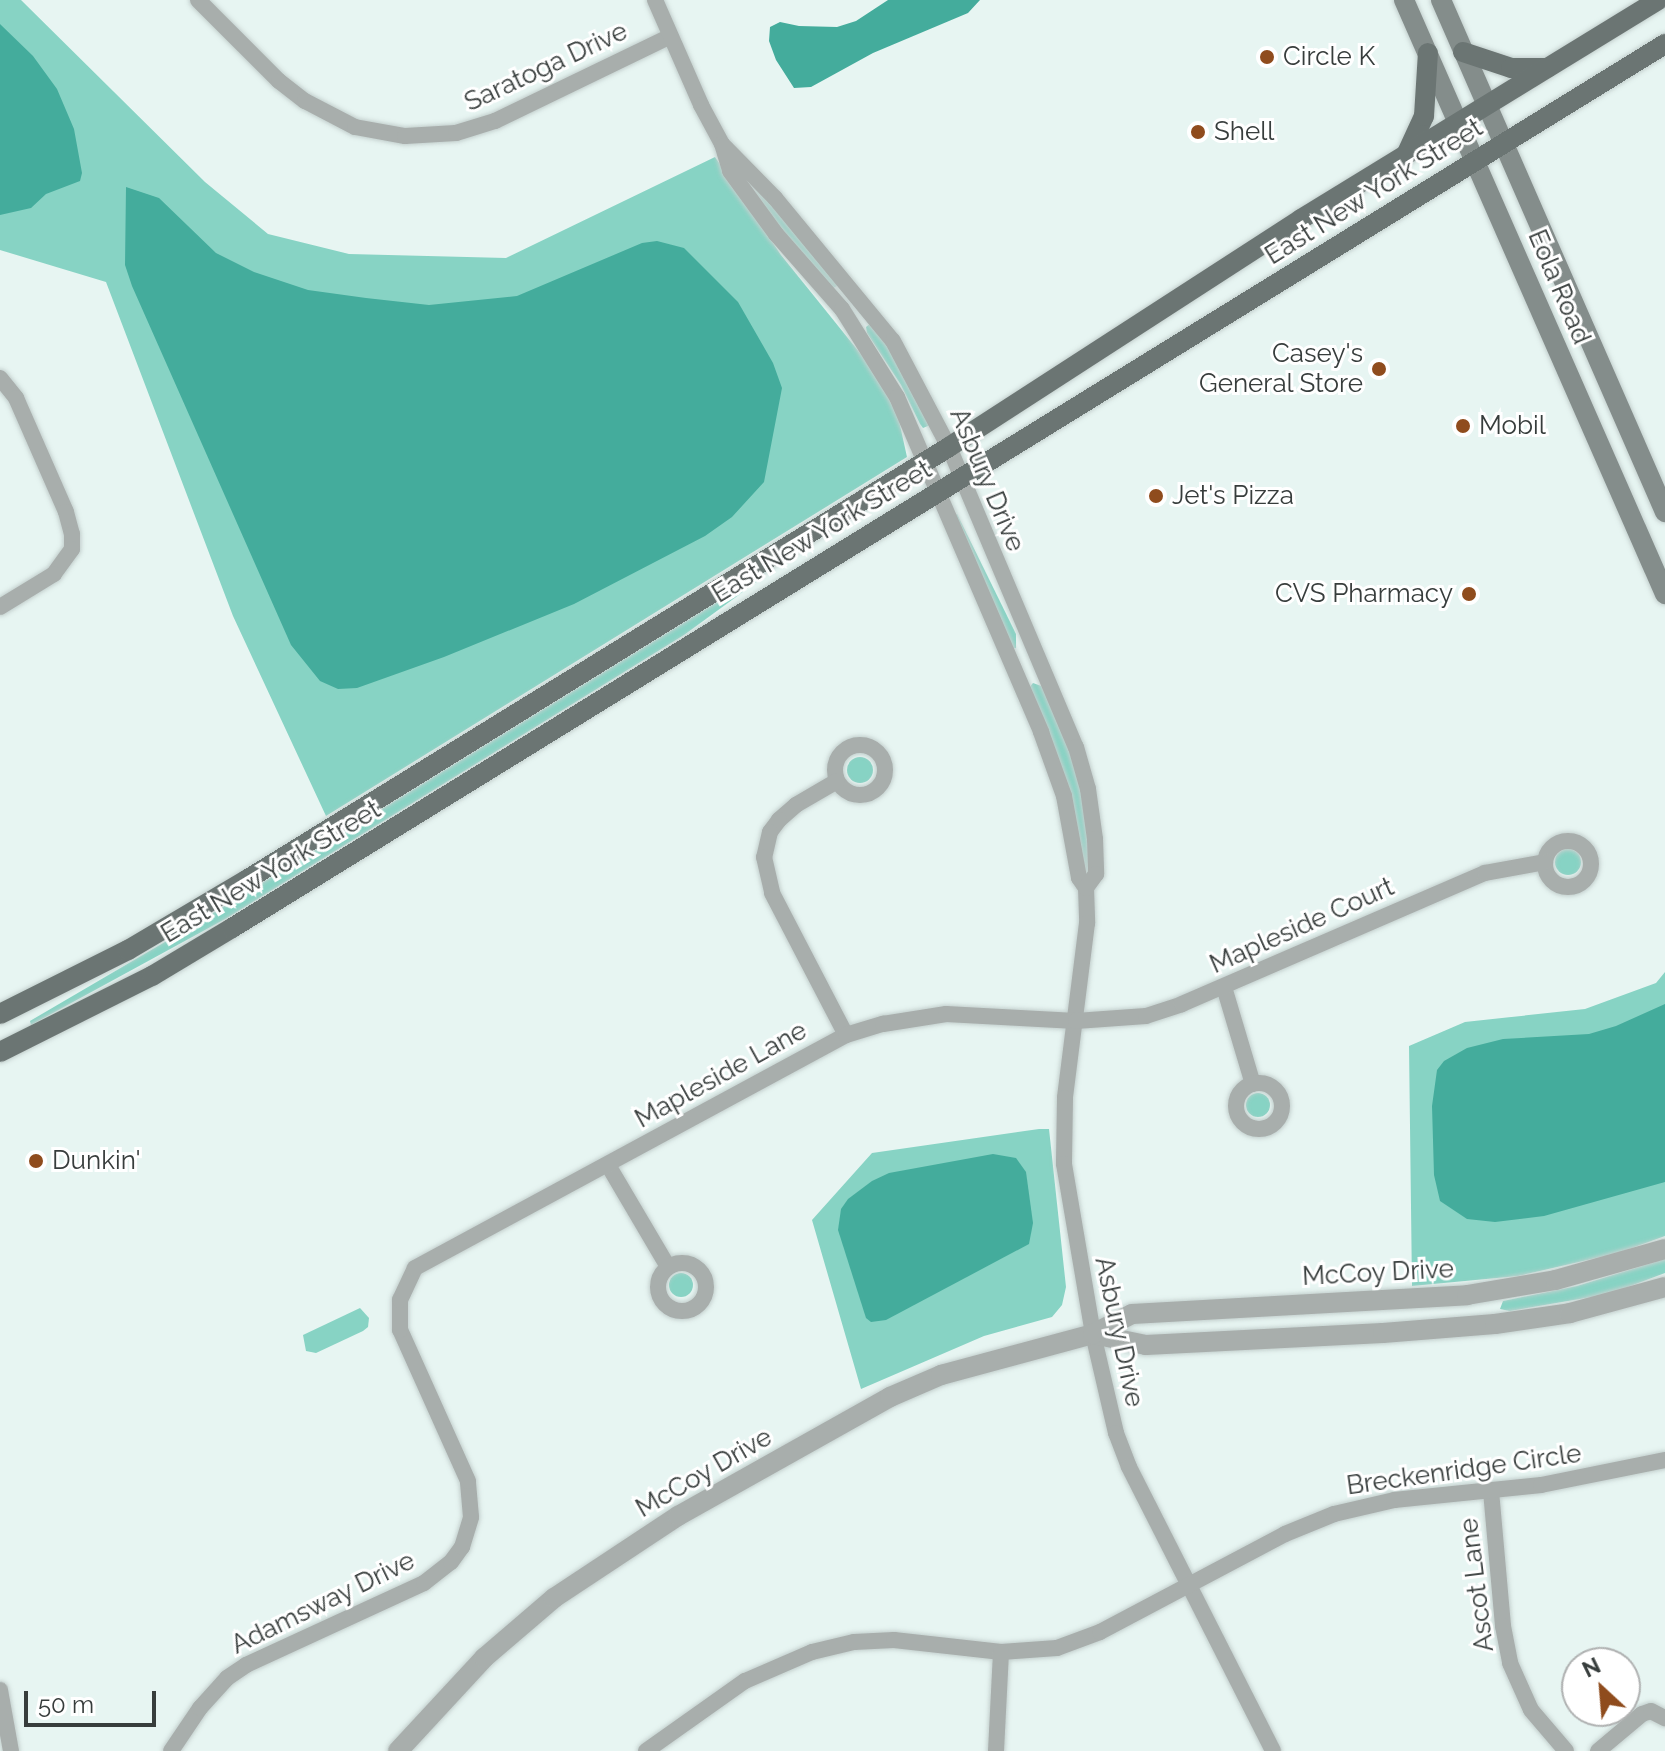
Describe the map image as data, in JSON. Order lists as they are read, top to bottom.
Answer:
{
  "streets": {
    "main road": ["East New York Street", "Eola Road"],
    "street": [
      "Saratoga Drive",
      "Asbury Drive",
      "Mapleside Court",
      "Mapleside Lane",
      "McCoy Drive",
      "Breckenridge Circle",
      "Ascot Lane",
      "Adamsway Drive"
    ]
  },
  "crossings": [
    ["Saratoga Drive", "Asbury Drive"],
    ["East New York Street", "Eola Road"],
    ["East New York Street", "Asbury Drive"],
    ["Asbury Drive", "Mapleside Court"],
    ["Asbury Drive", "Mapleside Lane"],
    ["Asbury Drive", "McCoy Drive"],
    ["Asbury Drive", "Breckenridge Circle"],
    ["Mapleside Court", "Mapleside Lane"],
    ["Mapleside Lane", "Adamsway Drive"],
    ["Breckenridge Circle", "Ascot Lane"]
  ],
  "places": [
    "Circle K",
    "Shell",
    "Casey's General Store",
    "Mobil",
    "Jet's Pizza",
    "CVS Pharmacy",
    "Dunkin'"
  ],
  "scale_bar": "50 m",
  "north": "top left"
}
